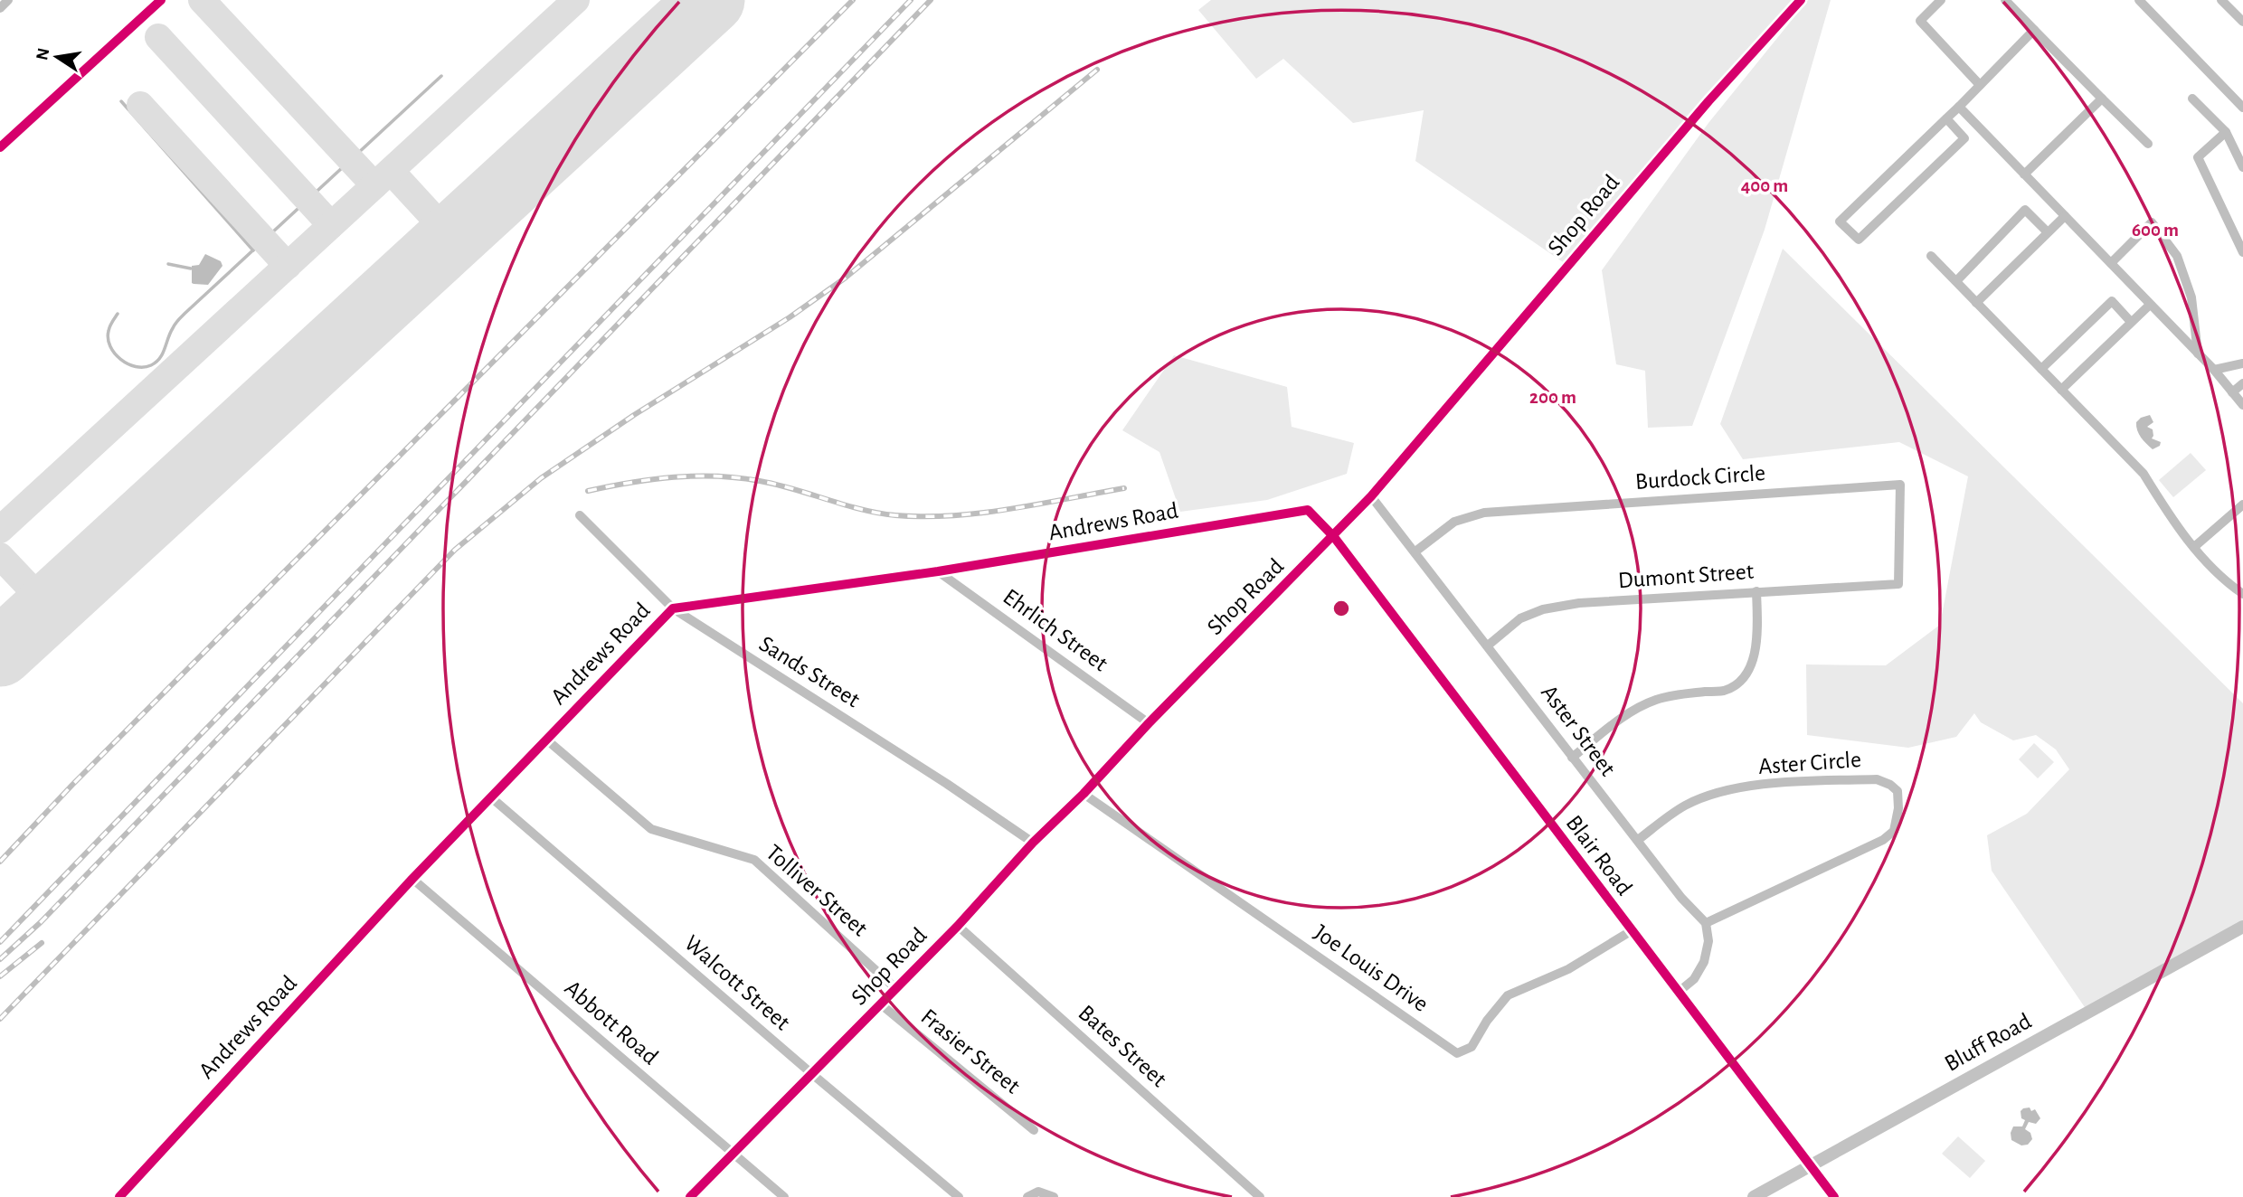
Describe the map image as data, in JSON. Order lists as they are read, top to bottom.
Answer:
{
  "streets": {
    "street": [
      "Shop Road",
      "Burdock Circle",
      "Andrews Road",
      "Dumont Street",
      "Ehrlich Street",
      "Sands Street",
      "Aster Street",
      "Aster Circle",
      "Blair Road",
      "Tolliver Street",
      "Joe Louis Drive",
      "Walcott Street",
      "Abbott Road",
      "Bluff Road",
      "Bates Street",
      "Frasier Street"
    ]
  },
  "crossings": [
    ["Shop Road", "Andrews Road"],
    ["Shop Road", "Ehrlich Street"],
    ["Shop Road", "Sands Street"],
    ["Shop Road", "Aster Street"],
    ["Shop Road", "Blair Road"],
    ["Shop Road", "Tolliver Street"],
    ["Shop Road", "Joe Louis Drive"],
    ["Shop Road", "Walcott Street"],
    ["Shop Road", "Abbott Road"],
    ["Shop Road", "Bates Street"],
    ["Shop Road", "Frasier Street"],
    ["Burdock Circle", "Dumont Street"],
    ["Burdock Circle", "Aster Street"],
    ["Andrews Road", "Ehrlich Street"],
    ["Andrews Road", "Sands Street"],
    ["Andrews Road", "Blair Road"],
    ["Andrews Road", "Tolliver Street"],
    ["Andrews Road", "Walcott Street"],
    ["Andrews Road", "Abbott Road"],
    ["Dumont Street", "Aster Street"],
    ["Aster Street", "Aster Circle"],
    ["Blair Road", "Joe Louis Drive"],
    ["Blair Road", "Bluff Road"]
  ],
  "north": "left",
  "rings": ["400 m", "600 m", "200 m"]
}
